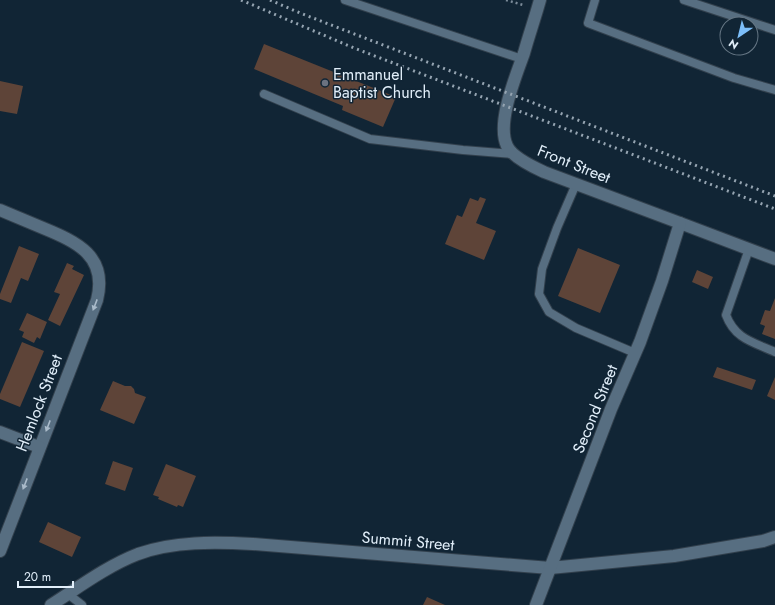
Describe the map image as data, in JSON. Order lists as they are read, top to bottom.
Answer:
{
  "streets": {
    "street": [
      "Front Street",
      "Hemlock Street",
      "Second Street",
      "Summit Street"
    ]
  },
  "crossings": [
    ["Front Street", "Second Street"],
    ["Second Street", "Summit Street"]
  ],
  "one_way": ["Hemlock Street"],
  "places": ["Emmanuel Baptist Church"],
  "scale_bar": "20 m",
  "north": "bottom left"
}
